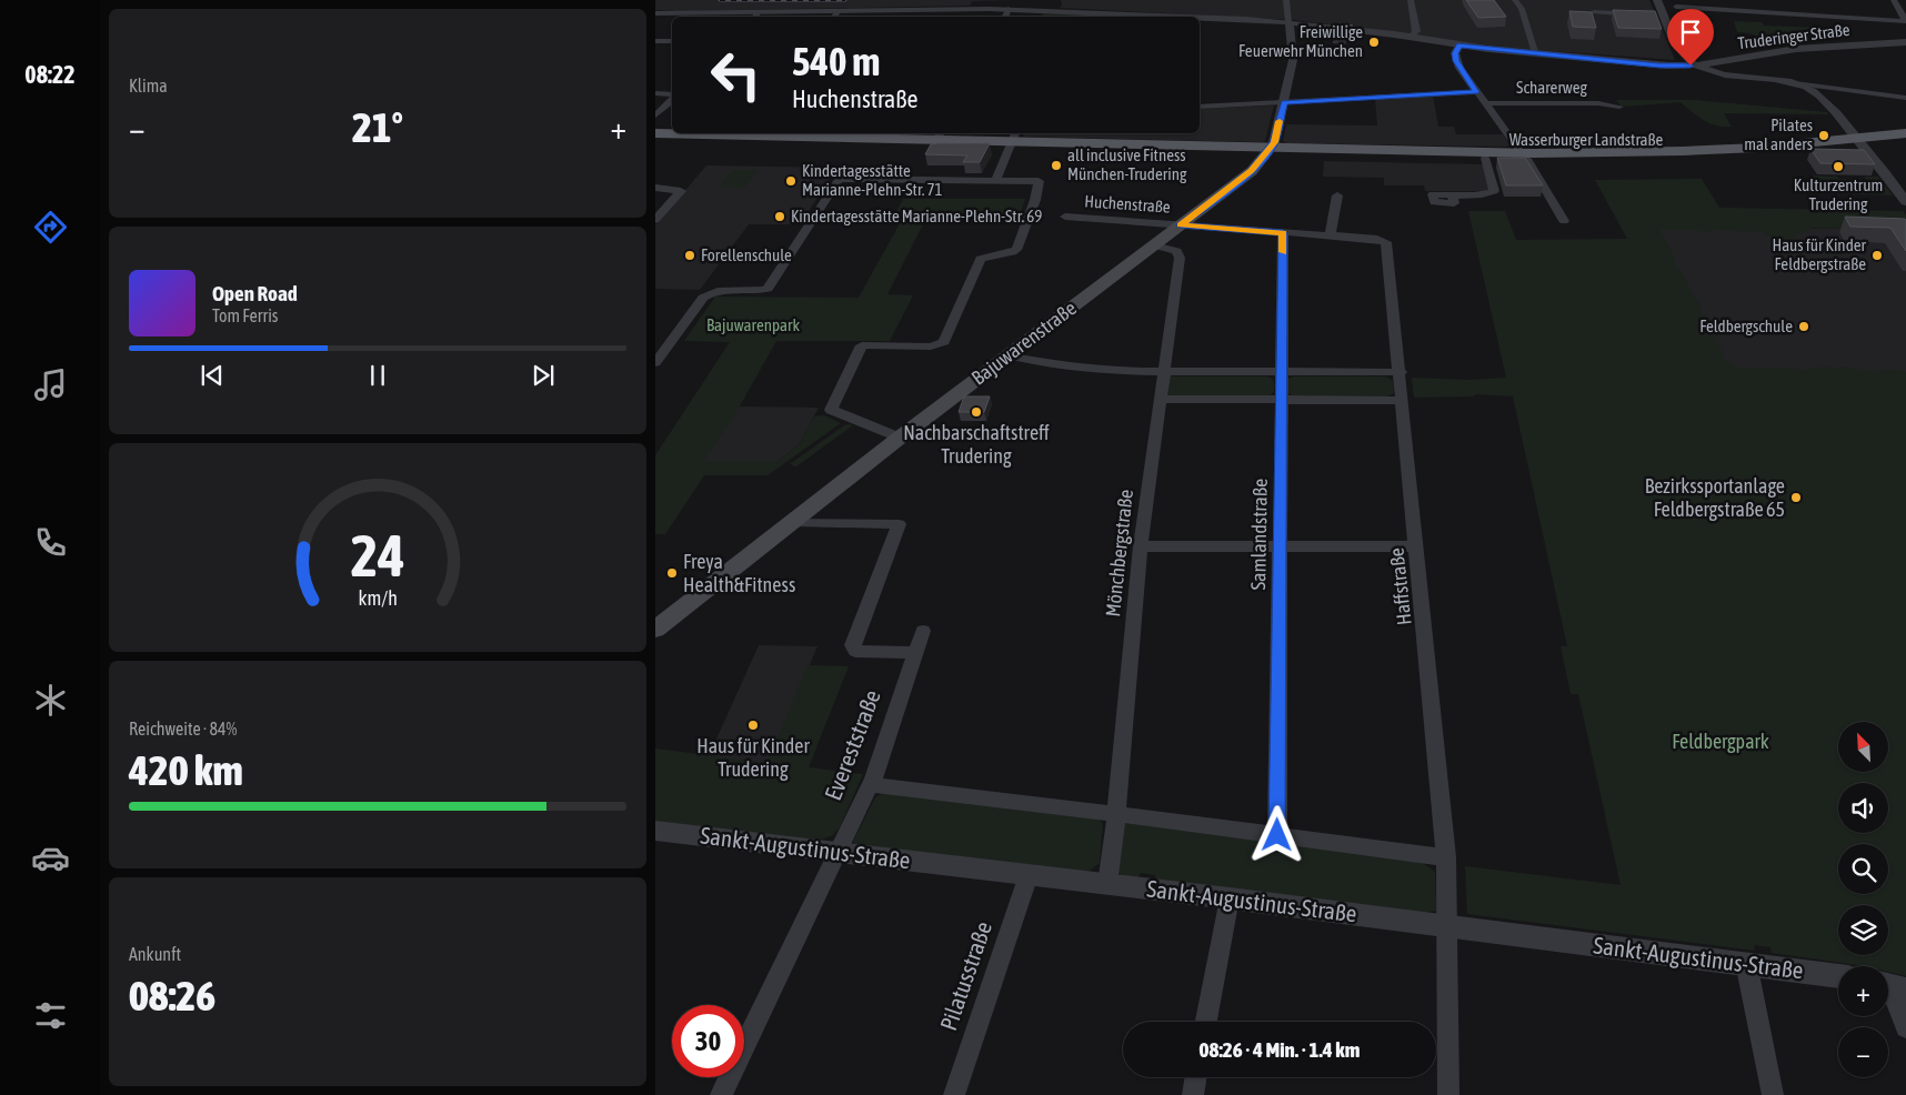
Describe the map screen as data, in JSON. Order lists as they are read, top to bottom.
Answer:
{
  "streets": {
    "main road": ["Wasserburger Landstraße", "Bajuwarenstraße"],
    "street": [
      "Truderinger Straße",
      "Scharerweg",
      "Huchenstraße",
      "Samlandstraße",
      "Mönchbergstraße",
      "Haffstraße",
      "Evereststraße",
      "Sankt-Augustinus-Straße",
      "Pilatusstraße"
    ]
  },
  "crossings": [
    ["Truderinger Straße", "Bajuwarenstraße"],
    ["Wasserburger Landstraße", "Bajuwarenstraße"],
    ["Huchenstraße", "Bajuwarenstraße"],
    ["Huchenstraße", "Samlandstraße"],
    ["Huchenstraße", "Haffstraße"],
    ["Bajuwarenstraße", "Mönchbergstraße"],
    ["Mönchbergstraße", "Sankt-Augustinus-Straße"],
    ["Haffstraße", "Sankt-Augustinus-Straße"],
    ["Evereststraße", "Sankt-Augustinus-Straße"],
    ["Sankt-Augustinus-Straße", "Pilatusstraße"]
  ],
  "parks": ["Bajuwarenpark", "Feldbergpark"],
  "places": [
    "Freiwillige Feuerwehr München",
    "Pilates mal anders",
    "all inclusive Fitness München-Trudering",
    "Kulturzentrum Trudering",
    "Kindertagesstätte Marianne-Plehn-Str. 71",
    "Kindertagesstätte Marianne-Plehn-Str. 69",
    "Forellenschule",
    "Haus für Kinder Feldbergstraße",
    "Feldbergschule",
    "Nachbarschaftstreff Trudering",
    "Bezirkssportanlage Feldbergstraße 65",
    "Freya Health&Fitness",
    "Haus für Kinder Trudering"
  ],
  "north": "top left",
  "page": {
    "tabs": "08:22",
    "tile": [
      "Klima",
      ["Reichweite · 84%", "420 km"],
      ["Ankunft", "08:26"]
    ],
    "turn": ["540 m", "Huchenstraße"],
    "heat": ["−", "21°", "+"],
    "song": ["Open Road", "Tom Ferris"],
    "map_buttons": ["+", "−"],
    "limit": "30",
    "trip": "08:26 · 4 Min. · 1.4 km",
    "gauge": ["24", "km/h"]
  }
}
